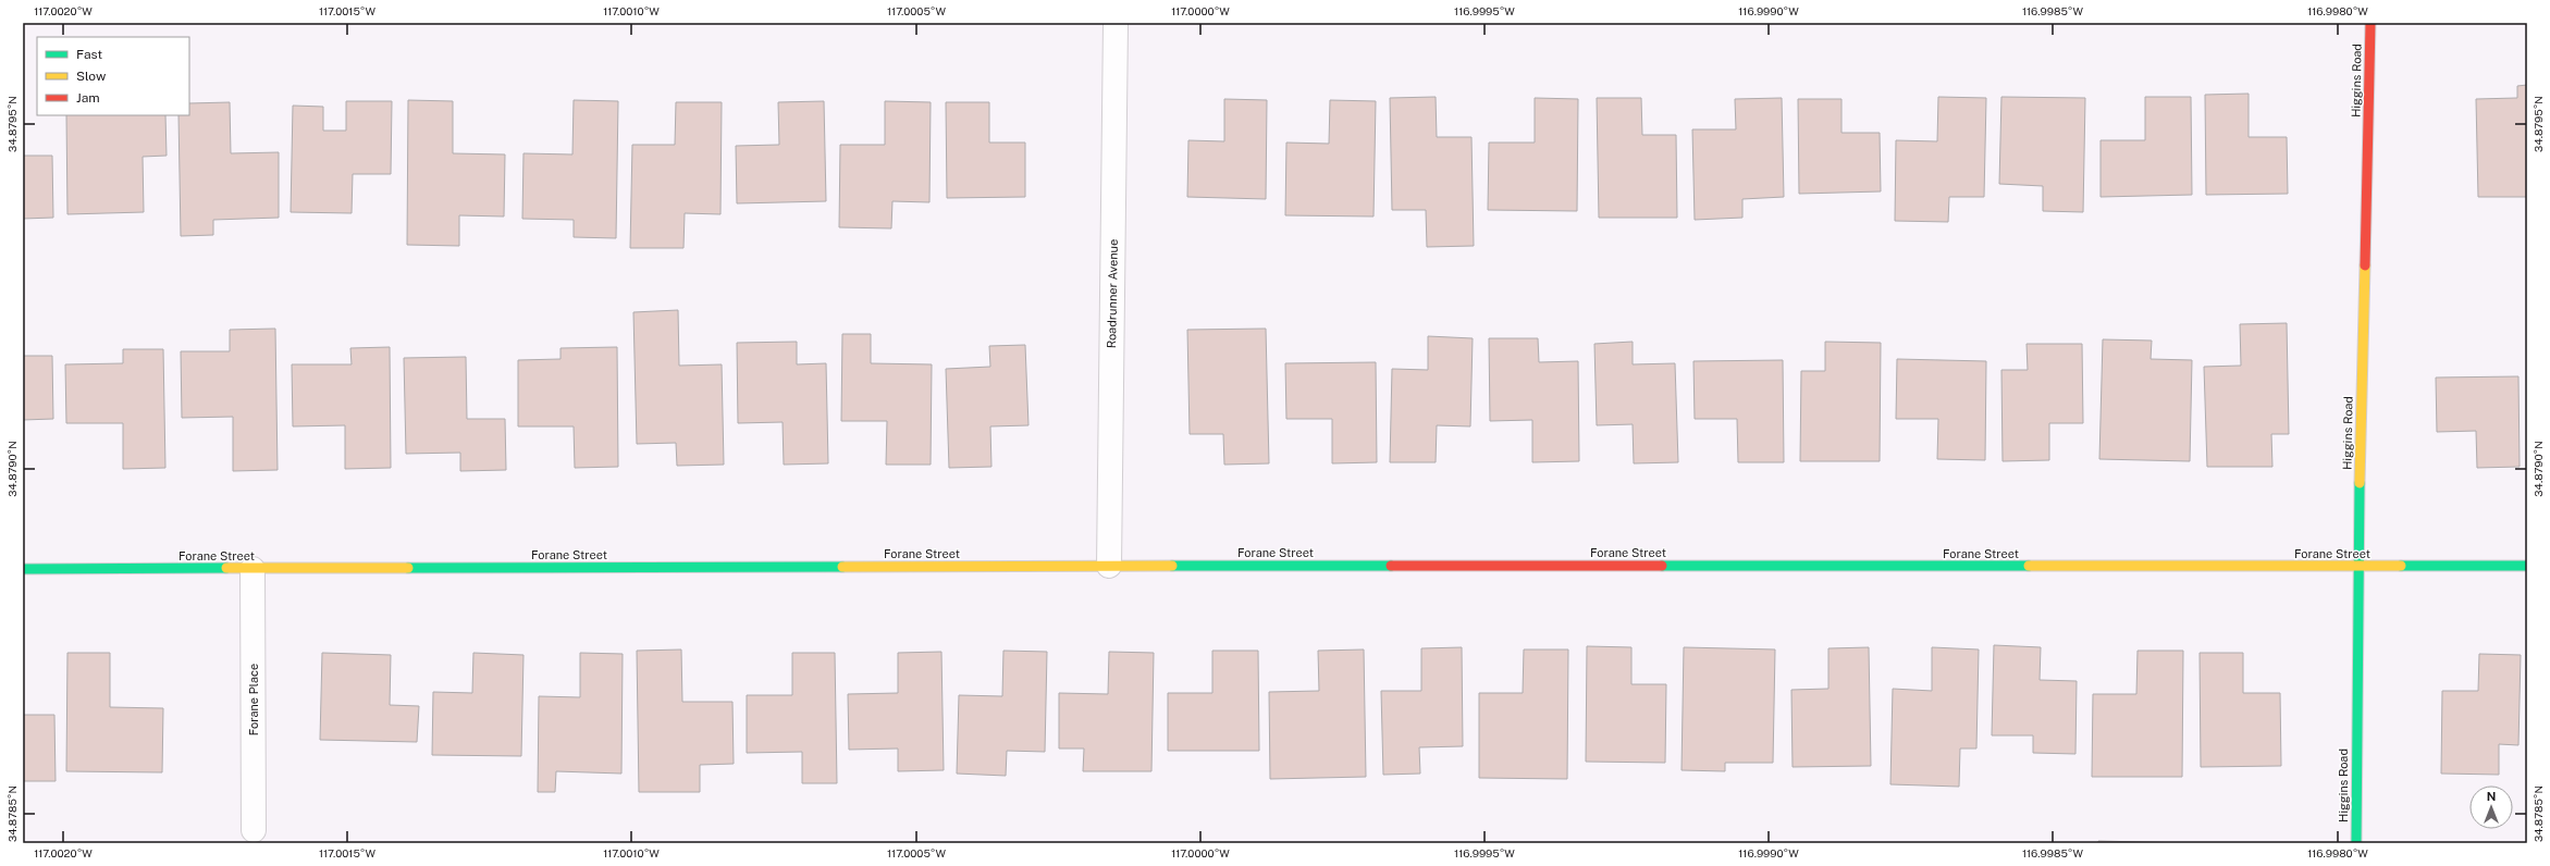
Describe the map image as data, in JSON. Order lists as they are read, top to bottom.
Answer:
{
  "streets": {
    "street": [
      "Higgins Road",
      "Roadrunner Avenue",
      "Forane Street",
      "Forane Place"
    ]
  },
  "crossings": [
    ["Higgins Road", "Forane Street"],
    ["Roadrunner Avenue", "Forane Street"],
    ["Forane Street", "Forane Place"]
  ],
  "legend": ["Fast", "Slow", "Jam"],
  "north": "top",
  "coordinates": [
    "117.0020°W",
    "117.0015°W",
    "117.0010°W",
    "117.0005°W",
    "117.0000°W",
    "116.9995°W",
    "116.9990°W",
    "116.9985°W",
    "116.9980°W",
    "34.8795°N",
    "34.8790°N",
    "34.8785°N"
  ]
}
